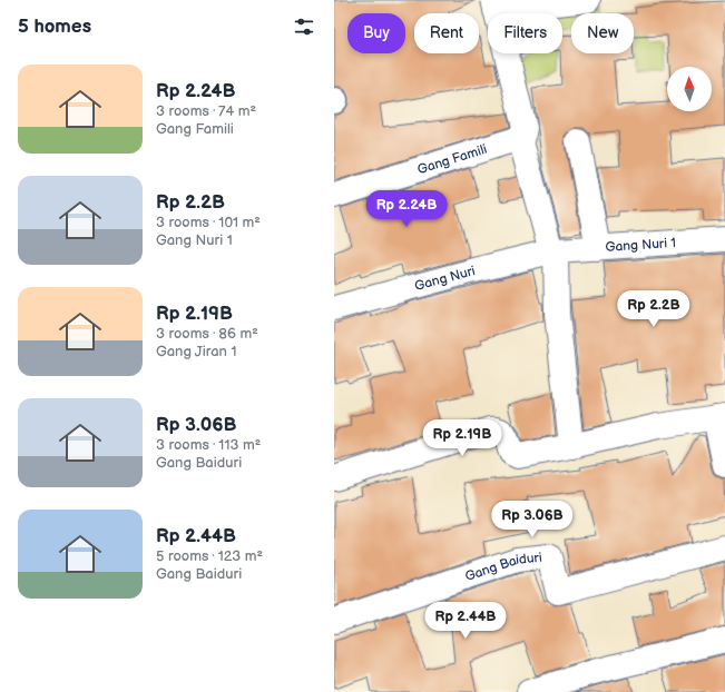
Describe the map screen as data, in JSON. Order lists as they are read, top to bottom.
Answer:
{
  "streets": {
    "street": [
      "Gang Famili",
      "Gang Nuri 1",
      "Gang Nuri",
      "Gang Baiduri"
    ]
  },
  "crossings": [
    ["Gang Nuri 1", "Gang Nuri"]
  ],
  "north": "top",
  "page": {
    "heading": "5 homes",
    "chip": [
      "Buy",
      "Rent",
      "Filters",
      "New"
    ],
    "list": [
      {
        "name": "Rp 2.24B",
        "note": "3 rooms · 74 m² · Gang Famili"
      },
      {
        "name": "Rp 2.2B",
        "note": "3 rooms · 101 m² · Gang Nuri 1"
      },
      {
        "name": "Rp 2.19B",
        "note": "3 rooms · 86 m² · Gang Jiran 1"
      },
      {
        "name": "Rp 3.06B",
        "note": "3 rooms · 113 m² · Gang Baiduri"
      },
      {
        "name": "Rp 2.44B",
        "note": "5 rooms · 123 m² · Gang Baiduri"
      }
    ],
    "price": [
      "Rp 2.24B",
      "Rp 2.2B",
      "Rp 2.19B",
      "Rp 3.06B",
      "Rp 2.44B"
    ]
  }
}
